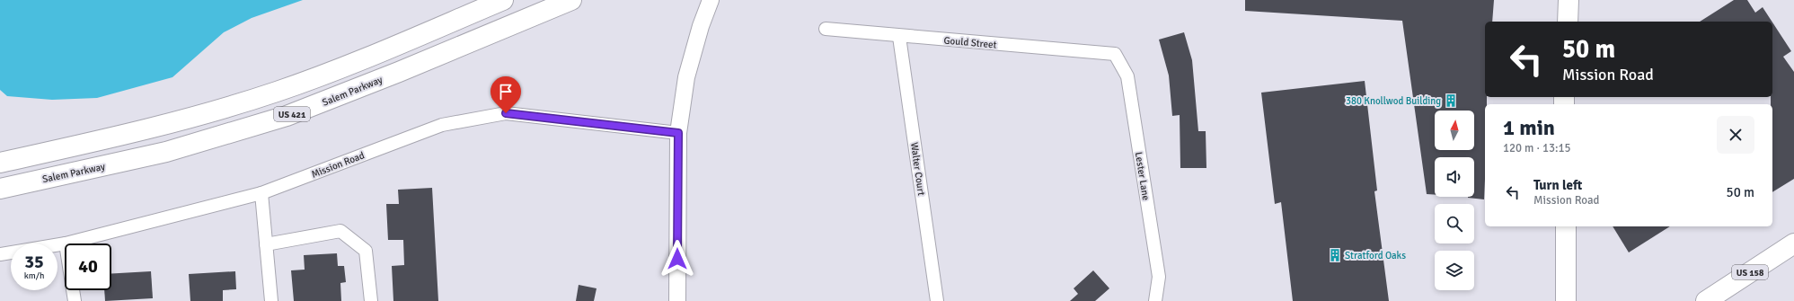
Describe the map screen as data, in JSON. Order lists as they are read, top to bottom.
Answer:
{
  "streets": {
    "main road": ["Salem Parkway", "US 421", "US 158"],
    "street": [
      "Gould Street",
      "Mission Road",
      "Walter Court",
      "Lester Lane"
    ]
  },
  "crossings": [
    ["Gould Street", "Walter Court"],
    ["Gould Street", "Lester Lane"]
  ],
  "places": {
    "building": ["380 Knollwod Building", "Stratford Oaks"]
  },
  "north": "top",
  "page": {
    "turn": ["50 m", "Mission Road"],
    "heading": ["1 min", "120 m · 13:15"],
    "list": [
      {
        "name": "Turn left",
        "note": "Mission Road",
        "value": "50 m"
      }
    ],
    "speed": "35 km/h",
    "limit": "40"
  }
}
